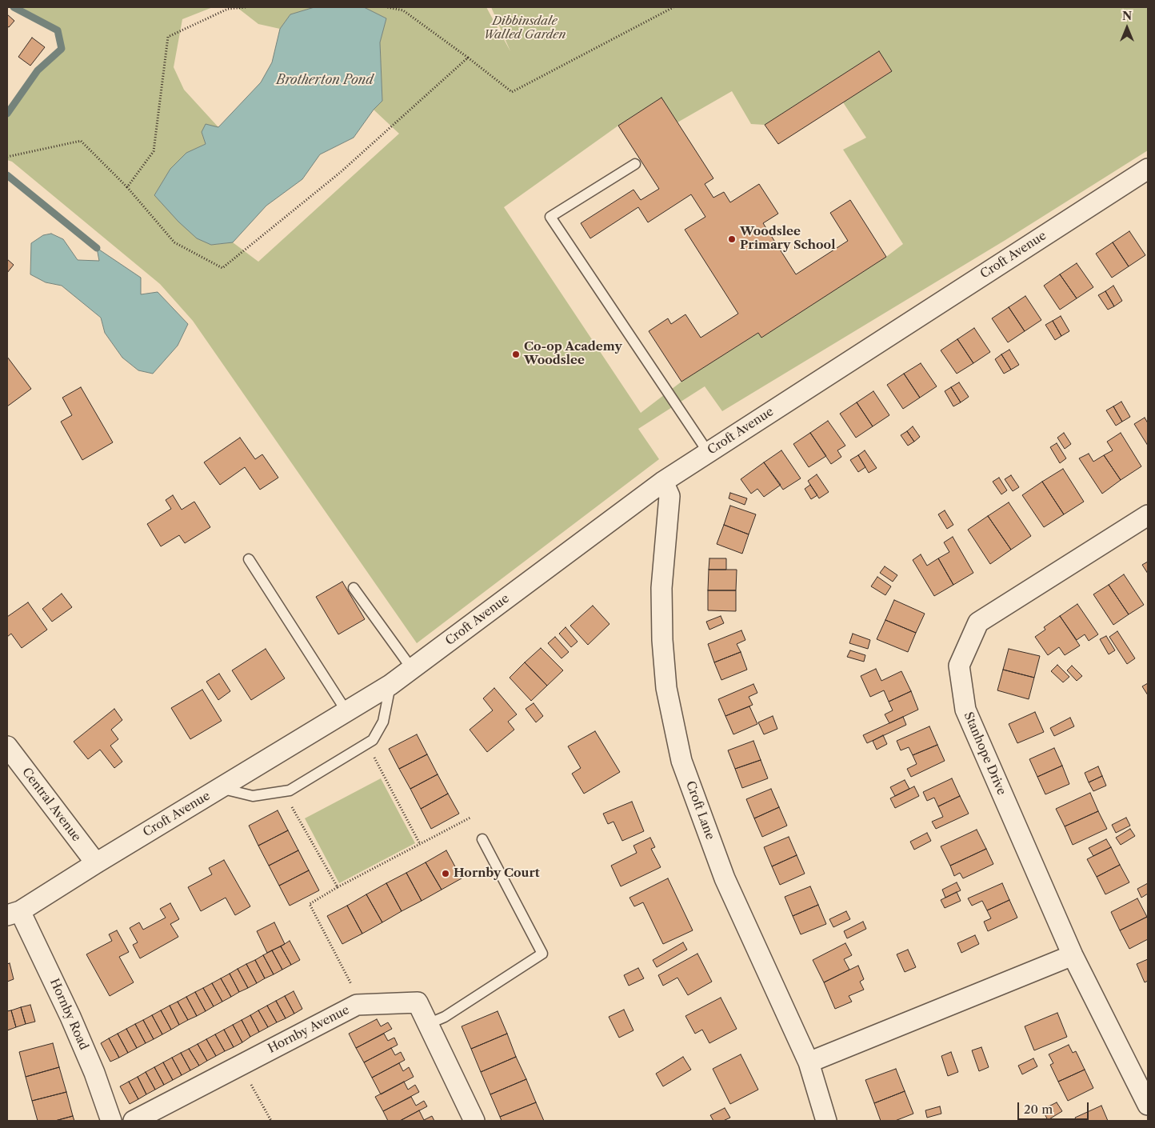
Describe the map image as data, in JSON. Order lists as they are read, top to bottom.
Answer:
{
  "streets": {
    "street": [
      "Croft Avenue",
      "Stanhope Drive",
      "Central Avenue",
      "Croft Lane",
      "Hornby Road",
      "Hornby Avenue"
    ]
  },
  "crossings": [
    ["Croft Avenue", "Central Avenue"],
    ["Croft Avenue", "Croft Lane"],
    ["Croft Avenue", "Hornby Road"]
  ],
  "water": ["Brotherton Pond"],
  "parks": ["Dibbinsdale Walled Garden"],
  "places": ["Woodslee Primary School", "Co-op Academy Woodslee", "Hornby Court"],
  "scale_bar": "20 m",
  "north": "top"
}
